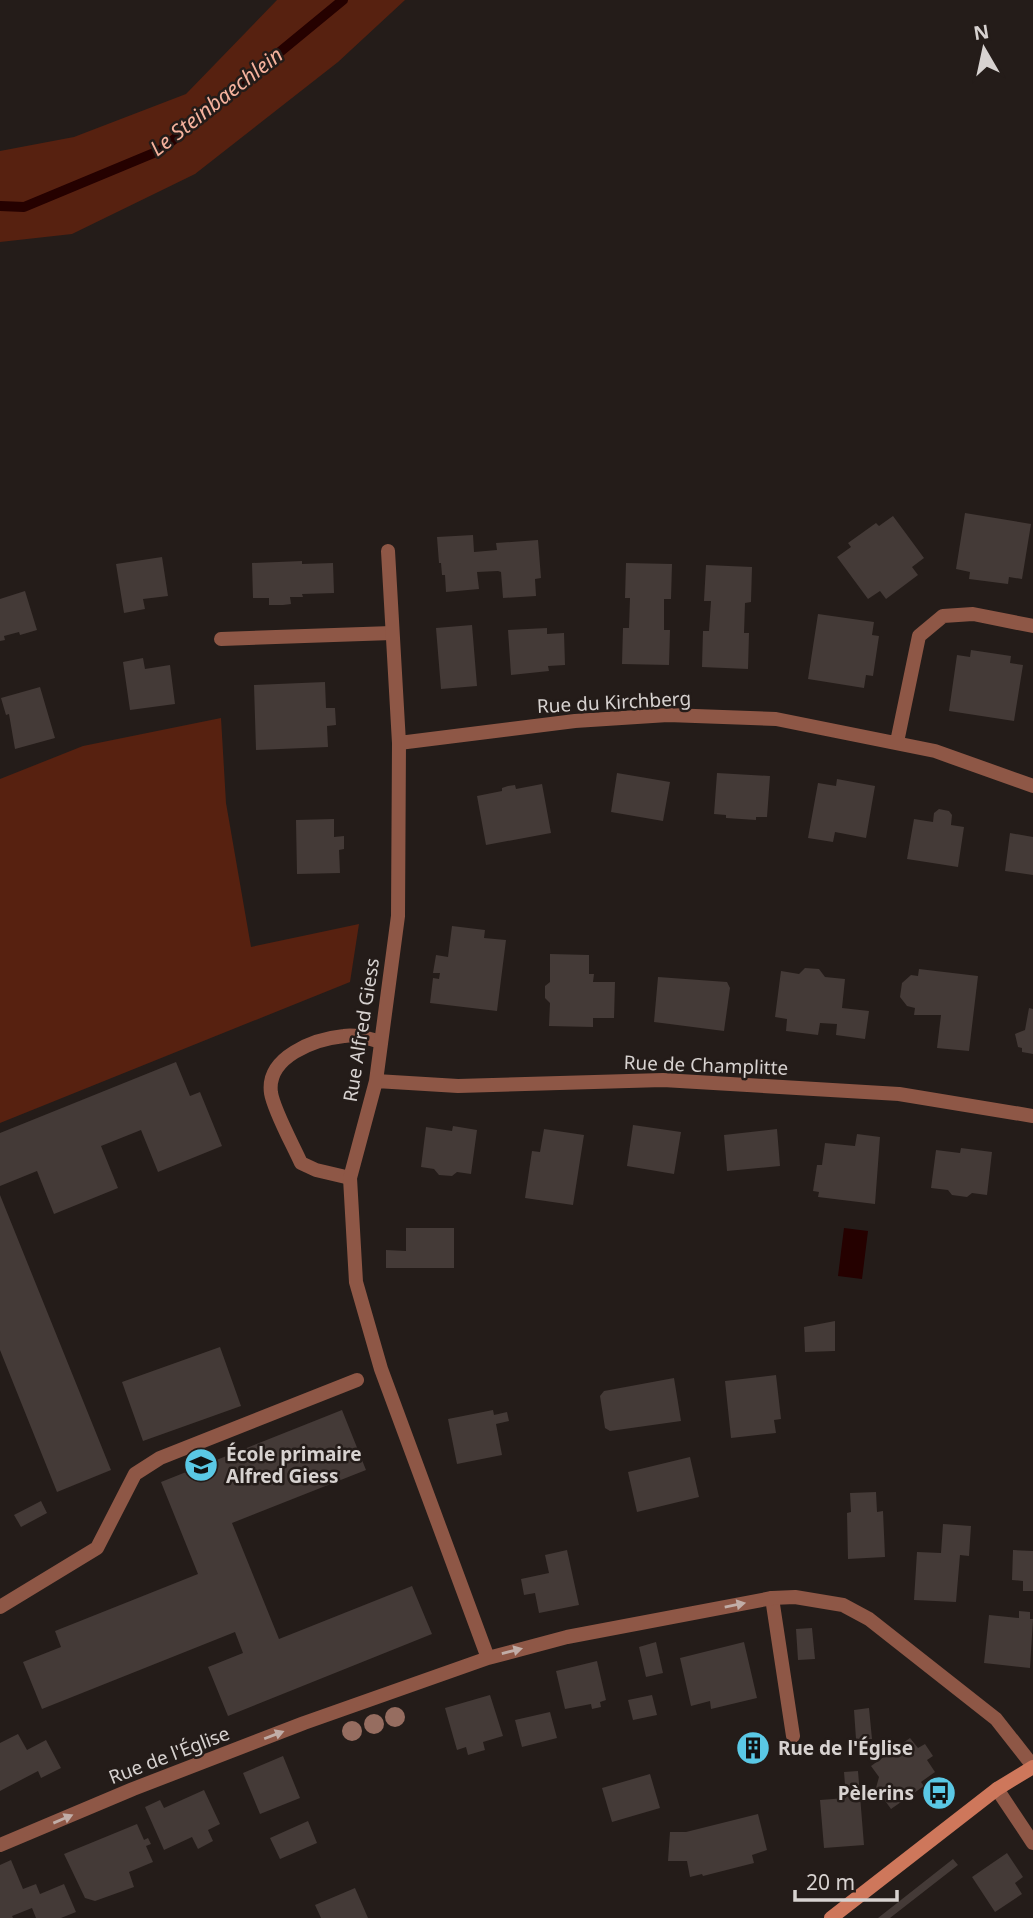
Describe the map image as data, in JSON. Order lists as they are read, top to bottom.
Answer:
{
  "streets": {
    "street": [
      "Rue du Kirchberg",
      "Rue Alfred Giess",
      "Rue de Champlitte",
      "Rue de l'Église"
    ]
  },
  "crossings": [
    ["Rue du Kirchberg", "Rue Alfred Giess"],
    ["Rue Alfred Giess", "Rue de Champlitte"],
    ["Rue Alfred Giess", "Rue de l'Église"]
  ],
  "one_way": ["Rue de l'Église"],
  "water": ["Le Steinbaechlein"],
  "places": {
    "school or university": ["École primaire Alfred Giess"],
    "building": ["Rue de l'Église"],
    "bus stop": ["Pèlerins"]
  },
  "scale_bar": "20 m",
  "north": "top"
}
